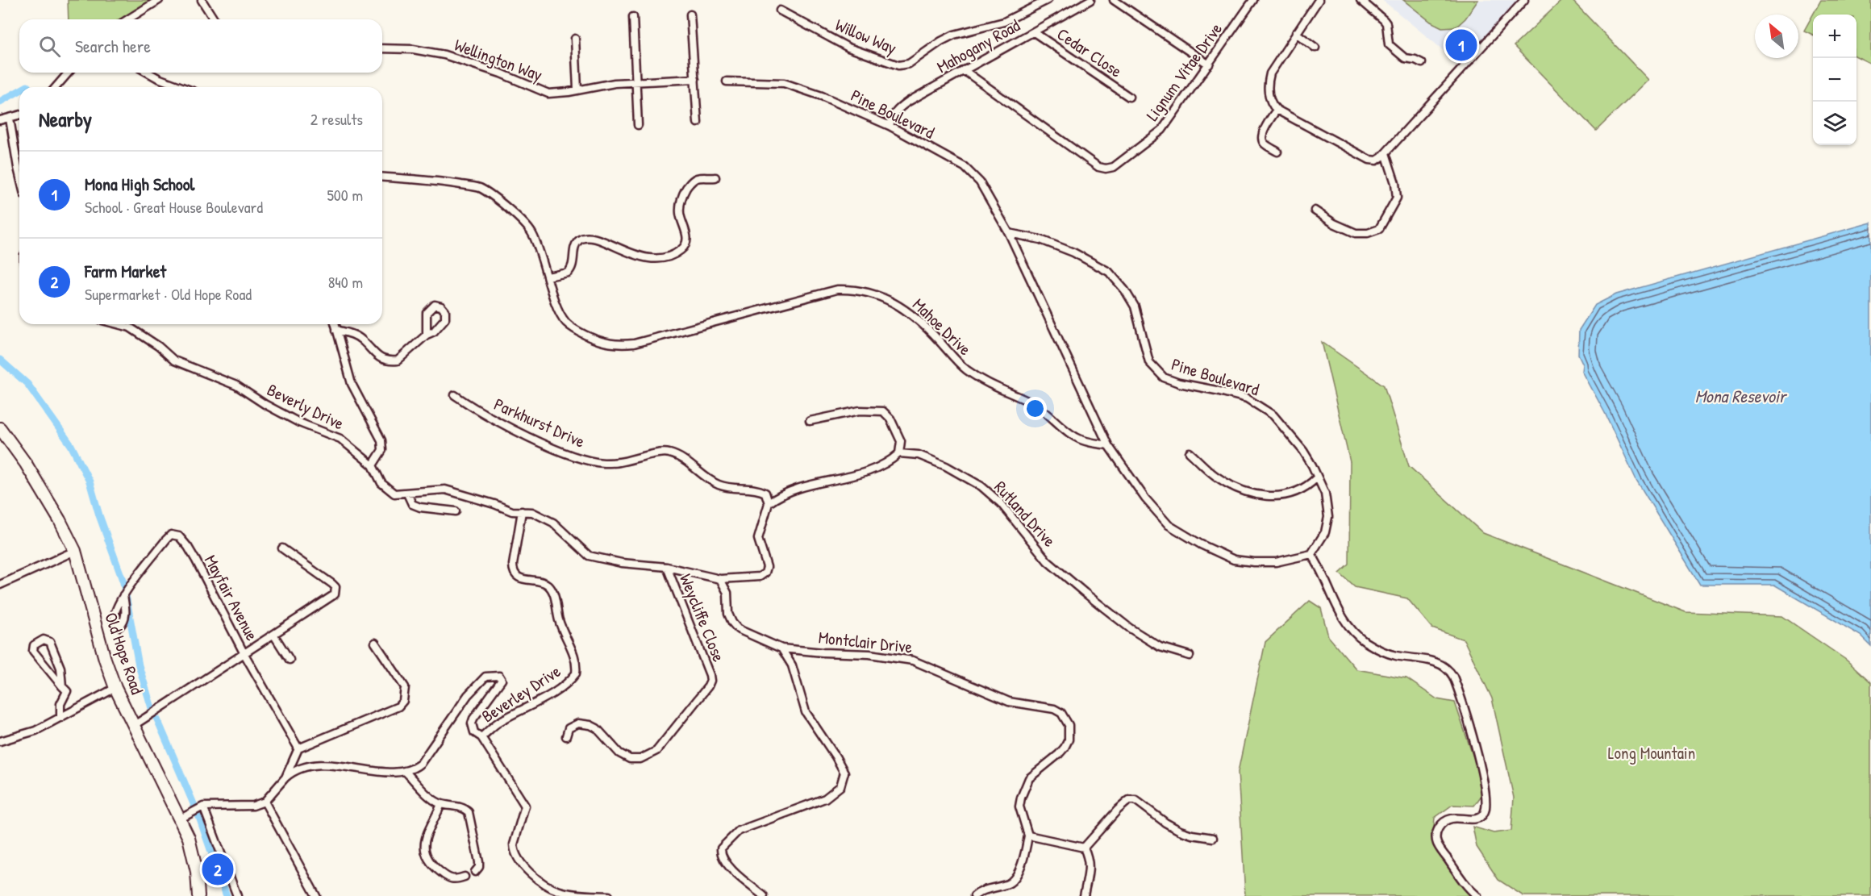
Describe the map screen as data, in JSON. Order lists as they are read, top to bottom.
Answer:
{
  "streets": {
    "main road": ["Old Hope Road"],
    "street": [
      "Willow Way",
      "Mahogany Road",
      "Cedar Close",
      "Wellington Way",
      "Lignum Vitae Drive",
      "Pine Boulevard",
      "Mahoe Drive",
      "Beverly Drive",
      "Parkhurst Drive",
      "Rutland Drive",
      "Mayfair Avenue",
      "Weycliffe Close",
      "Montclair Drive",
      "Beverley Drive"
    ]
  },
  "crossings": [
    ["Mahogany Road", "Cedar Close"],
    ["Mahogany Road", "Lignum Vitae Drive"],
    ["Mahogany Road", "Pine Boulevard"],
    ["Pine Boulevard", "Mahoe Drive"],
    ["Beverly Drive", "Beverley Drive"]
  ],
  "water": ["Mona Resevoir"],
  "parks": ["Long Mountain"],
  "north": "top left",
  "page": {
    "map_buttons": ["+", "−"],
    "search": "Search here",
    "pins": ["1", "2"],
    "heading": ["Nearby", "2 results"],
    "list": [
      {
        "mark": "1",
        "name": "Mona High School",
        "note": "School · Great House Boulevard",
        "value": "500 m"
      },
      {
        "mark": "2",
        "name": "Farm Market",
        "note": "Supermarket · Old Hope Road",
        "value": "840 m"
      }
    ]
  }
}
